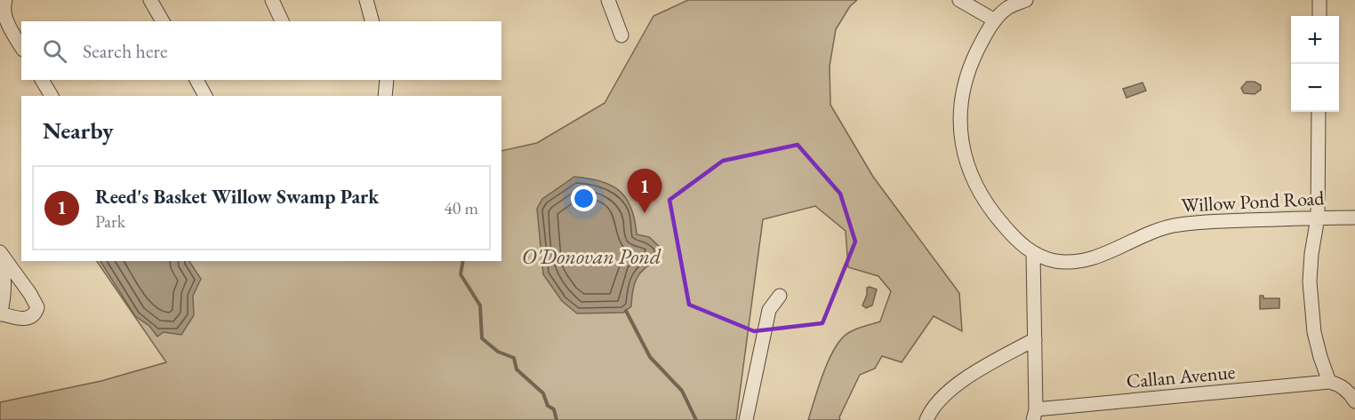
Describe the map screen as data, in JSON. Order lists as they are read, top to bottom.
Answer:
{
  "streets": {
    "street": ["Willow Pond Road", "Callan Avenue"]
  },
  "water": ["O'Donovan Pond"],
  "page": {
    "map_buttons": ["+", "−"],
    "search": "Search here",
    "heading": "Nearby",
    "list": [
      {
        "mark": "1",
        "name": "Reed's Basket Willow Swamp Park",
        "note": "Park",
        "value": "40 m"
      }
    ],
    "pins": "1"
  }
}
